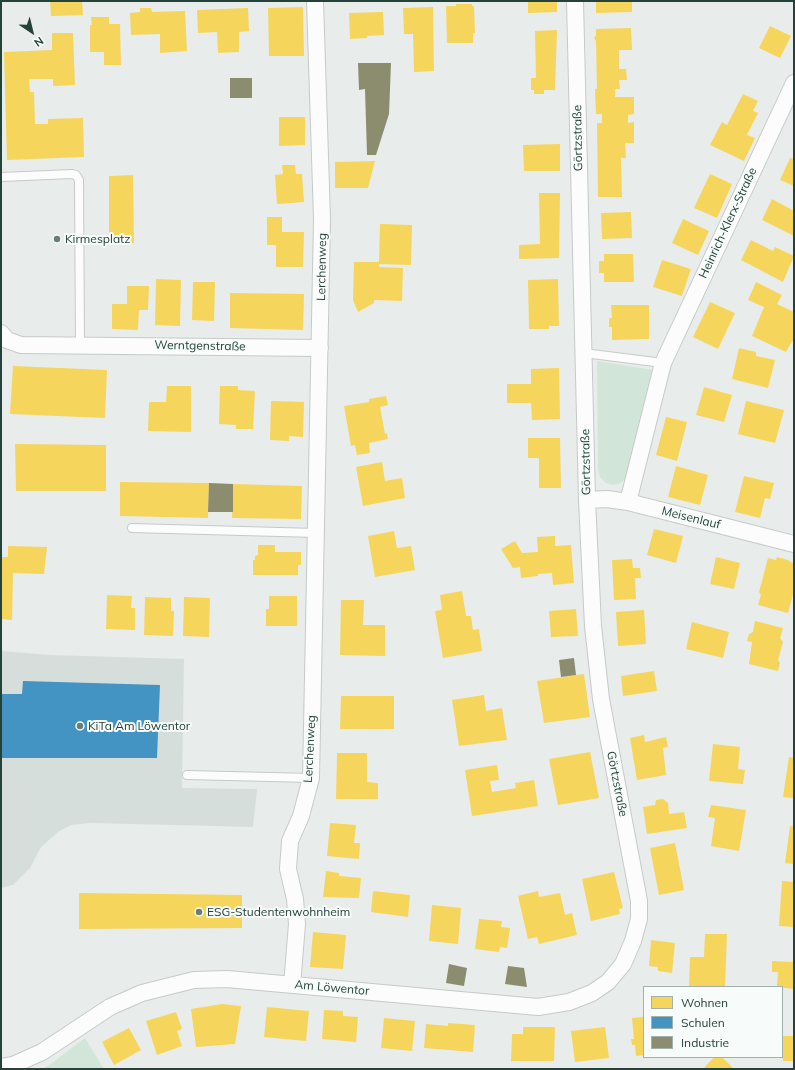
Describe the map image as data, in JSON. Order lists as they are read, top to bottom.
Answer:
{
  "streets": {
    "street": [
      "Görtzstraße",
      "Heinrich-Klerx-Straße",
      "Lerchenweg",
      "Werntgenstraße",
      "Meisenlauf",
      "Am Löwentor"
    ]
  },
  "crossings": [
    ["Görtzstraße", "Meisenlauf"],
    ["Görtzstraße", "Am Löwentor"],
    ["Lerchenweg", "Werntgenstraße"],
    ["Lerchenweg", "Am Löwentor"]
  ],
  "places": ["Kirmesplatz", "KiTa Am Löwentor", "ESG-Studentenwohnheim"],
  "legend": ["Wohnen", "Schulen", "Industrie"],
  "north": "bottom right"
}
